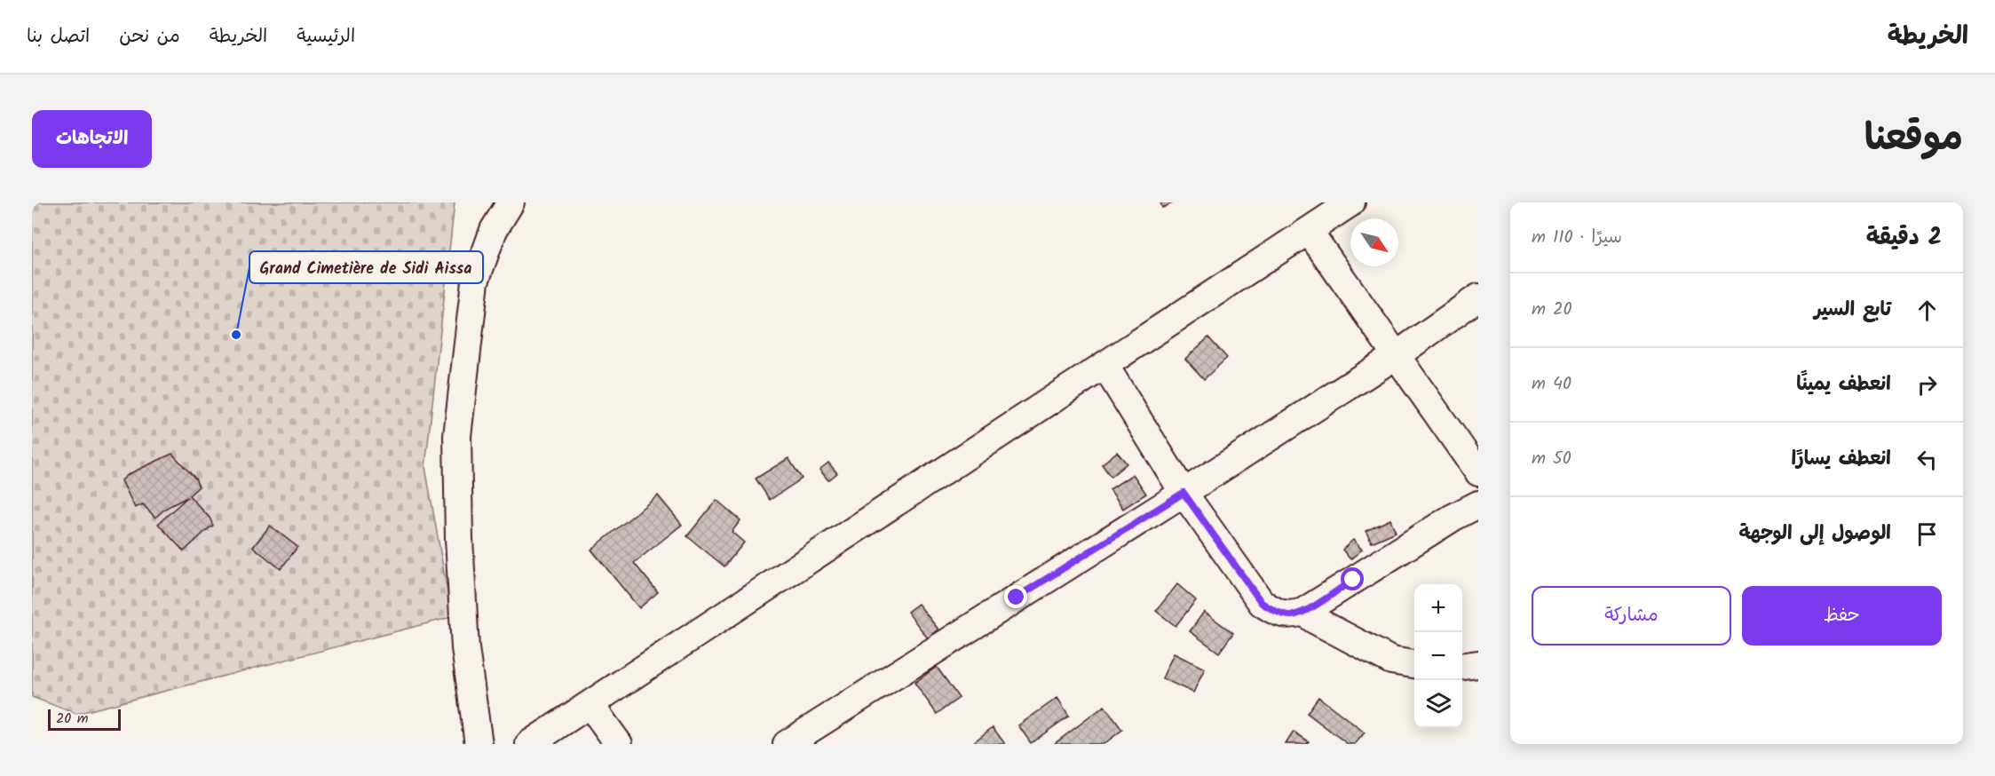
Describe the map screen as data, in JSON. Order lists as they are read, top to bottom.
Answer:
{
  "places": ["Grand Cimetière de Sidi Aissa"],
  "scale_bar": "20 m",
  "north": "bottom right",
  "page": {
    "header": "الخريطة",
    "nav": [
      "الرئيسية",
      "الخريطة",
      "من نحن",
      "اتصل بنا"
    ],
    "title": "موقعنا",
    "buttons": [
      "الاتجاهات",
      ["حفظ", "مشاركة"]
    ],
    "heading": ["2 دقيقة", "سيرًا · 110 m"],
    "list": [
      ["تابع السير", "20 m"],
      ["انعطف يمينًا", "40 m"],
      ["انعطف يسارًا", "50 m"],
      "الوصول إلى الوجهة"
    ],
    "map_buttons": ["+", "−"],
    "scale": "20 m"
  }
}
